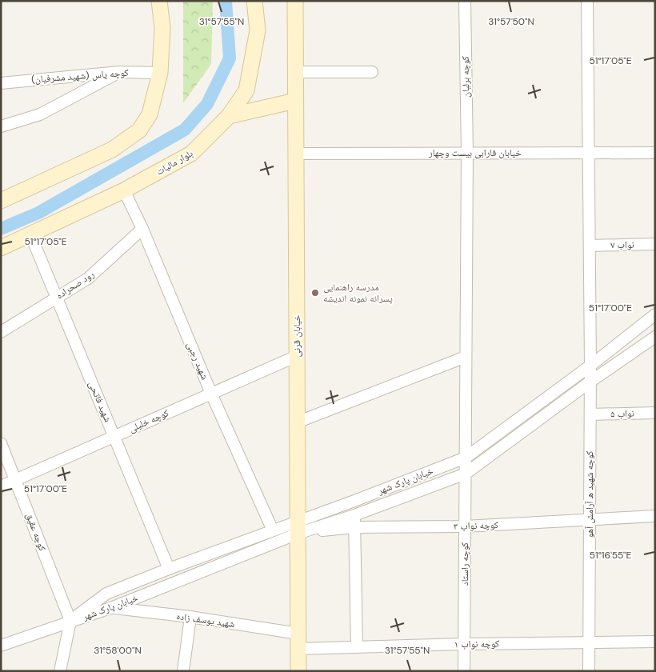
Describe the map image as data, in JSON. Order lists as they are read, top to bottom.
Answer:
{
  "streets": {
    "street": [
      "کوچه یاس (شهید مشرفیان)",
      "کوچه برلیان",
      "خیابان فارابی بیست وچهار",
      "بلوار مالیات",
      "نواب ۷",
      "رود صحراده",
      "خیابان قرنی",
      "شهید رجبی",
      "شهید فاتحی",
      "نواب ۵",
      "کوچه خلیلی",
      "خیابان پارک شهر",
      "کوچه شهید ه آرامش آهو",
      "کوچه نواب ۳",
      "کوچه عقیق",
      "کوچه راستاد",
      "شهید یوسف زاده",
      "کوچه نواب ۱"
    ]
  },
  "crossings": [
    ["کوچه برلیان", "خیابان فارابی بیست وچهار"],
    ["کوچه برلیان", "کوچه راستاد"],
    ["خیابان فارابی بیست وچهار", "خیابان قرنی"],
    ["خیابان فارابی بیست وچهار", "کوچه شهید ه آرامش آهو"],
    ["بلوار مالیات", "شهید رجبی"],
    ["بلوار مالیات", "شهید فاتحی"],
    ["نواب ۷", "کوچه شهید ه آرامش آهو"],
    ["رود صحراده", "شهید رجبی"],
    ["رود صحراده", "شهید فاتحی"],
    ["خیابان قرنی", "کوچه خلیلی"],
    ["خیابان قرنی", "خیابان پارک شهر"],
    ["خیابان قرنی", "کوچه نواب ۳"],
    ["خیابان قرنی", "شهید یوسف زاده"],
    ["خیابان قرنی", "کوچه نواب ۱"],
    ["شهید رجبی", "کوچه خلیلی"],
    ["شهید رجبی", "خیابان پارک شهر"],
    ["شهید فاتحی", "کوچه خلیلی"],
    ["شهید فاتحی", "خیابان پارک شهر"],
    ["نواب ۵", "کوچه شهید ه آرامش آهو"],
    ["کوچه خلیلی", "کوچه عقیق"],
    ["خیابان پارک شهر", "کوچه شهید ه آرامش آهو"],
    ["خیابان پارک شهر", "کوچه نواب ۳"],
    ["خیابان پارک شهر", "کوچه عقیق"],
    ["خیابان پارک شهر", "کوچه راستاد"],
    ["خیابان پارک شهر", "شهید یوسف زاده"],
    ["کوچه شهید ه آرامش آهو", "کوچه نواب ۳"],
    ["کوچه شهید ه آرامش آهو", "کوچه نواب ۱"],
    ["کوچه نواب ۳", "کوچه راستاد"],
    ["کوچه راستاد", "کوچه نواب ۱"],
    ["شهید یوسف زاده", "کوچه نواب ۱"]
  ],
  "places": ["مدرسه راهنمایی پسرانه نمونه اندیشه"],
  "coordinates": [
    "31°57'55\"N",
    "31°57'50\"N",
    "51°17'05\"E",
    "51°17'00\"E",
    "51°16'55\"E",
    "31°58'00\"N"
  ]
}
